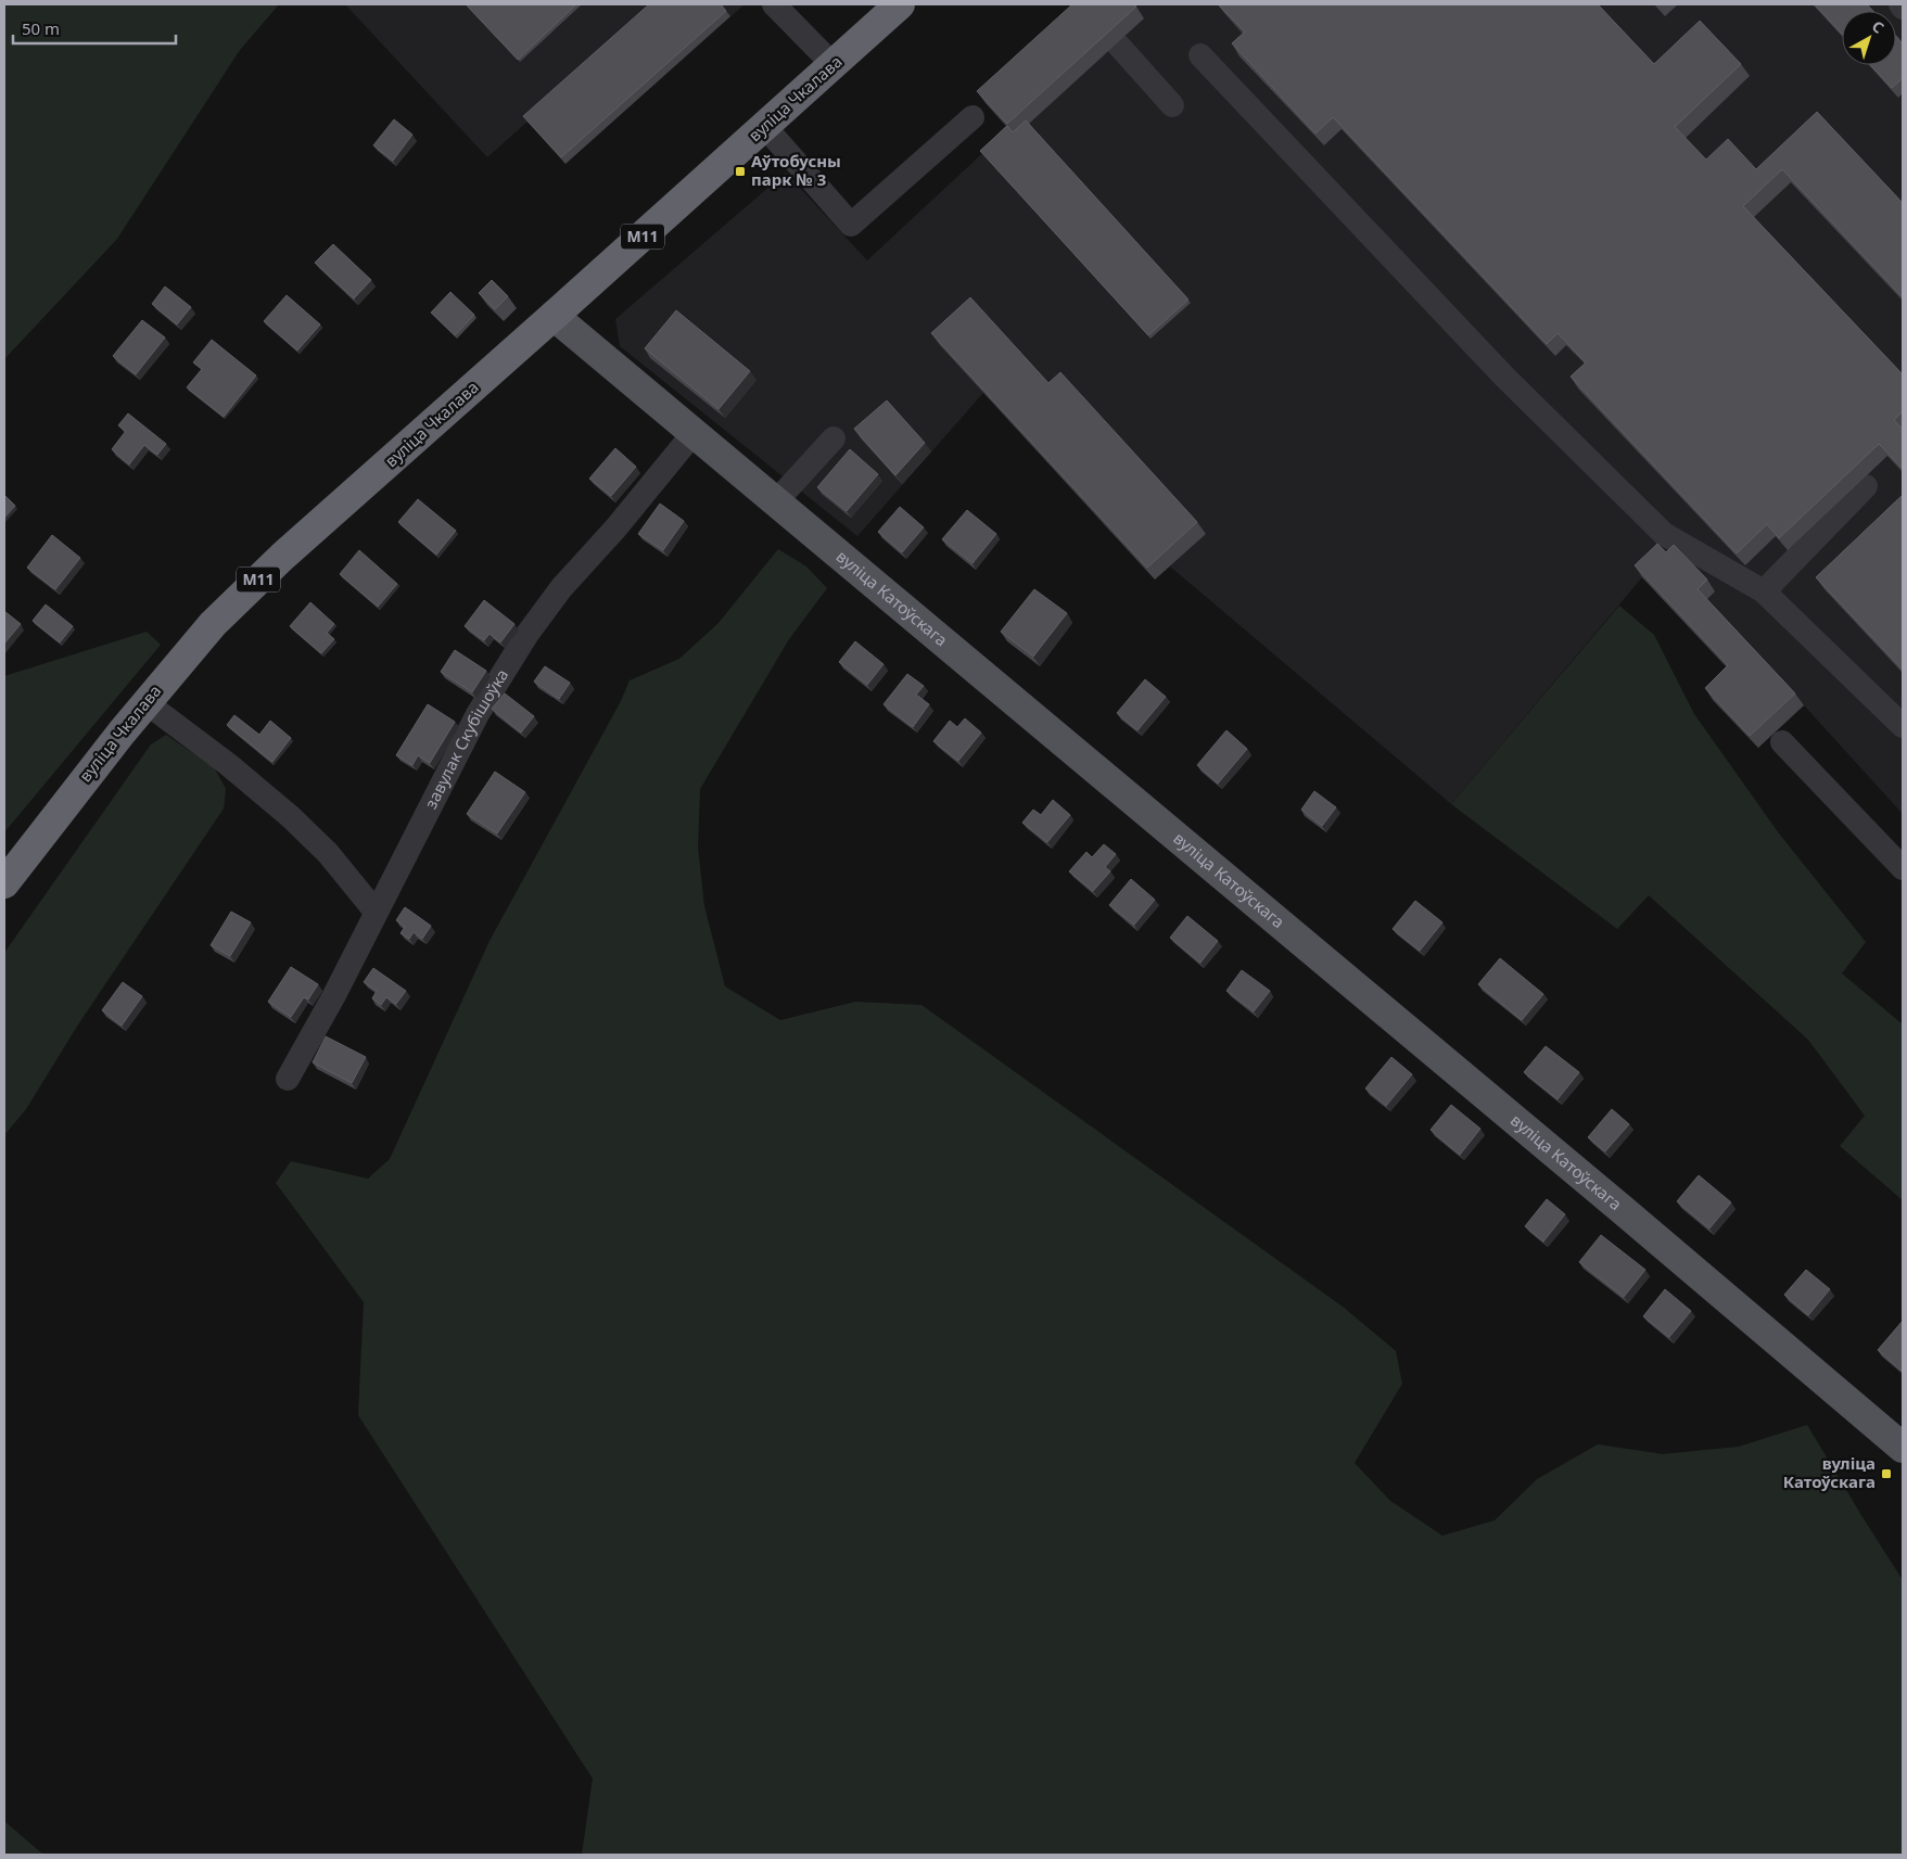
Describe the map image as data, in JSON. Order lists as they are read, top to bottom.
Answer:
{
  "streets": {
    "highway": ["вуліца Чкалава", "М11"],
    "main road": ["вуліца Катоўскага"],
    "street": ["завулак Скубішоўка"]
  },
  "crossings": [
    ["вуліца Чкалава", "вуліца Катоўскага"],
    ["вуліца Катоўскага", "завулак Скубішоўка"]
  ],
  "places": {
    "transit": ["Аўтобусны парк № 3", "вуліца Катоўскага"]
  },
  "scale_bar": "50 m",
  "north": "top right"
}
